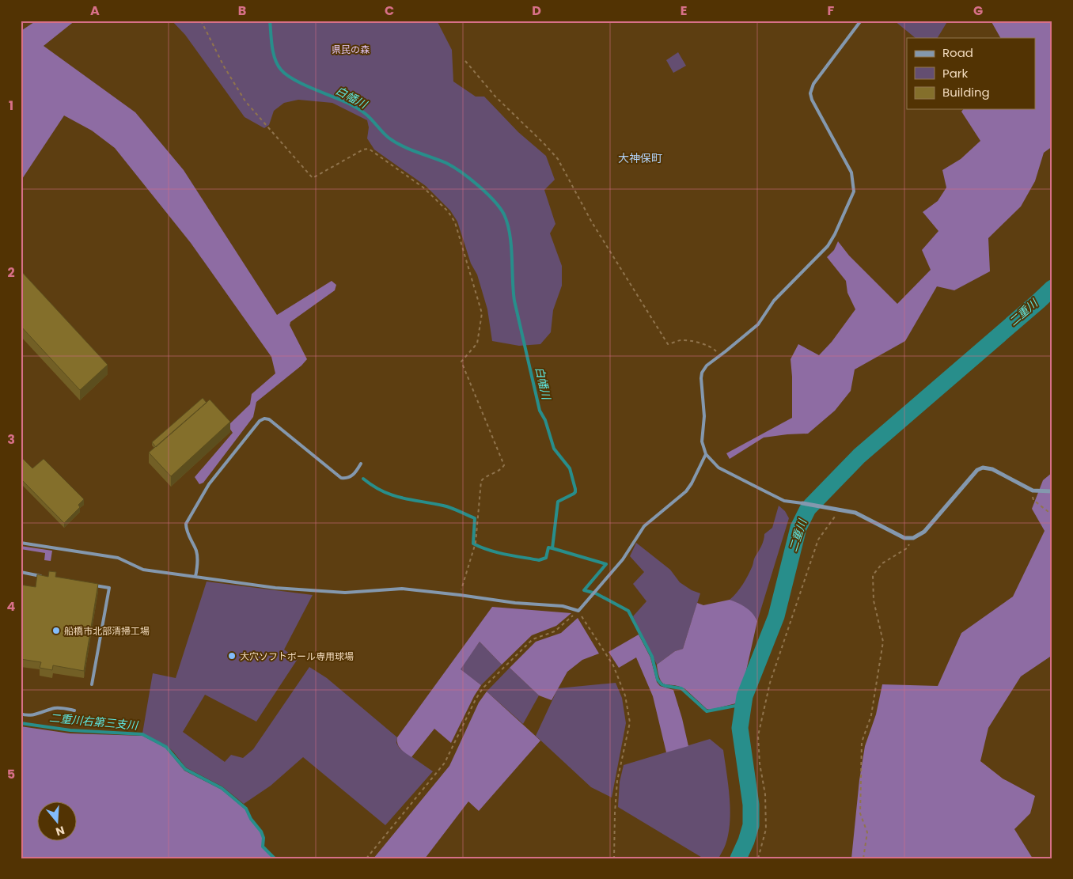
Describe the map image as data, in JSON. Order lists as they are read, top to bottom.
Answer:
{
  "districts": ["大神保町"],
  "water": ["白幡川", "二重川", "二重川右第三支川"],
  "parks": ["県民の森"],
  "places": ["船橋市北部清掃工場", "大穴ソフトボール専用球場"],
  "legend": ["Road", "Park", "Building"],
  "north": "bottom",
  "grid": {
    "columns": [
      "A",
      "B",
      "C",
      "D",
      "E",
      "F",
      "G"
    ],
    "rows": [
      "1",
      "2",
      "3",
      "4",
      "5"
    ]
  }
}
